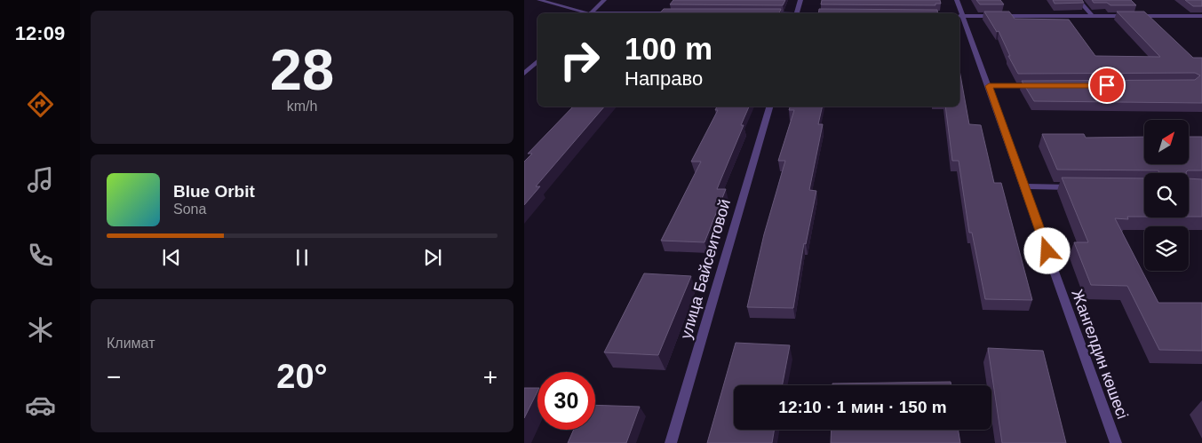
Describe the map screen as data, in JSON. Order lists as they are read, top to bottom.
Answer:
{
  "streets": {
    "street": ["улица Байсеитовой", "Жангелдин көшесі"]
  },
  "north": "top right",
  "page": {
    "tabs": "12:09",
    "tile": [
      ["28", "km/h"],
      "Климат"
    ],
    "turn": ["100 m", "Направо"],
    "song": ["Blue Orbit", "Sona"],
    "heat": ["−", "20°", "+"],
    "limit": "30",
    "trip": "12:10 · 1 мин · 150 m"
  }
}
